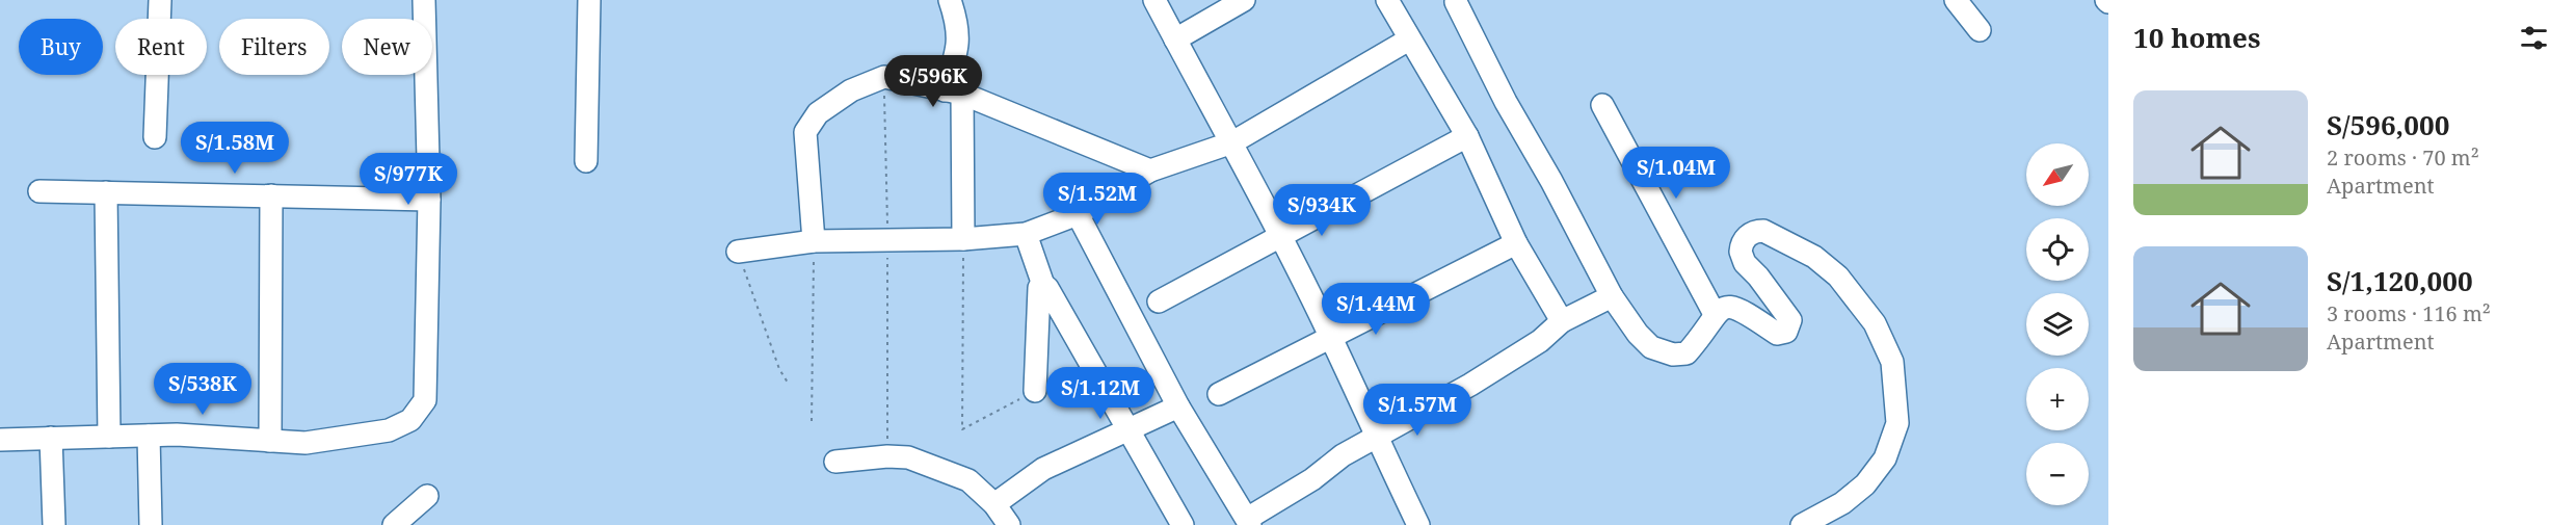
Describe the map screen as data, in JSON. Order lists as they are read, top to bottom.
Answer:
{
  "north": "bottom left",
  "page": {
    "heading": "10 homes",
    "chip": [
      "Buy",
      "Rent",
      "Filters",
      "New"
    ],
    "price": [
      "S/596K",
      "S/1.58M",
      "S/1.04M",
      "S/977K",
      "S/1.52M",
      "S/934K",
      "S/1.44M",
      "S/538K",
      "S/1.12M",
      "S/1.57M"
    ],
    "list": [
      {
        "name": "S/596,000",
        "note": "2 rooms · 70 m² · Apartment"
      },
      {
        "name": "S/1,120,000",
        "note": "3 rooms · 116 m² · Apartment"
      }
    ],
    "map_buttons": ["+", "−"]
  }
}
